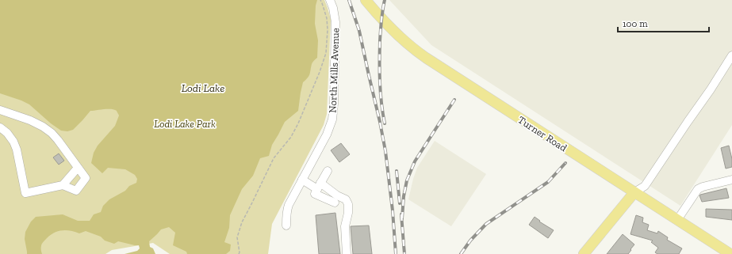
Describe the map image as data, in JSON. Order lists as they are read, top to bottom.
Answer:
{
  "streets": {
    "main road": ["Turner Road"],
    "street": ["North Mills Avenue"]
  },
  "water": ["Lodi Lake"],
  "parks": ["Lodi Lake Park"],
  "scale_bar": "100 m"
}
